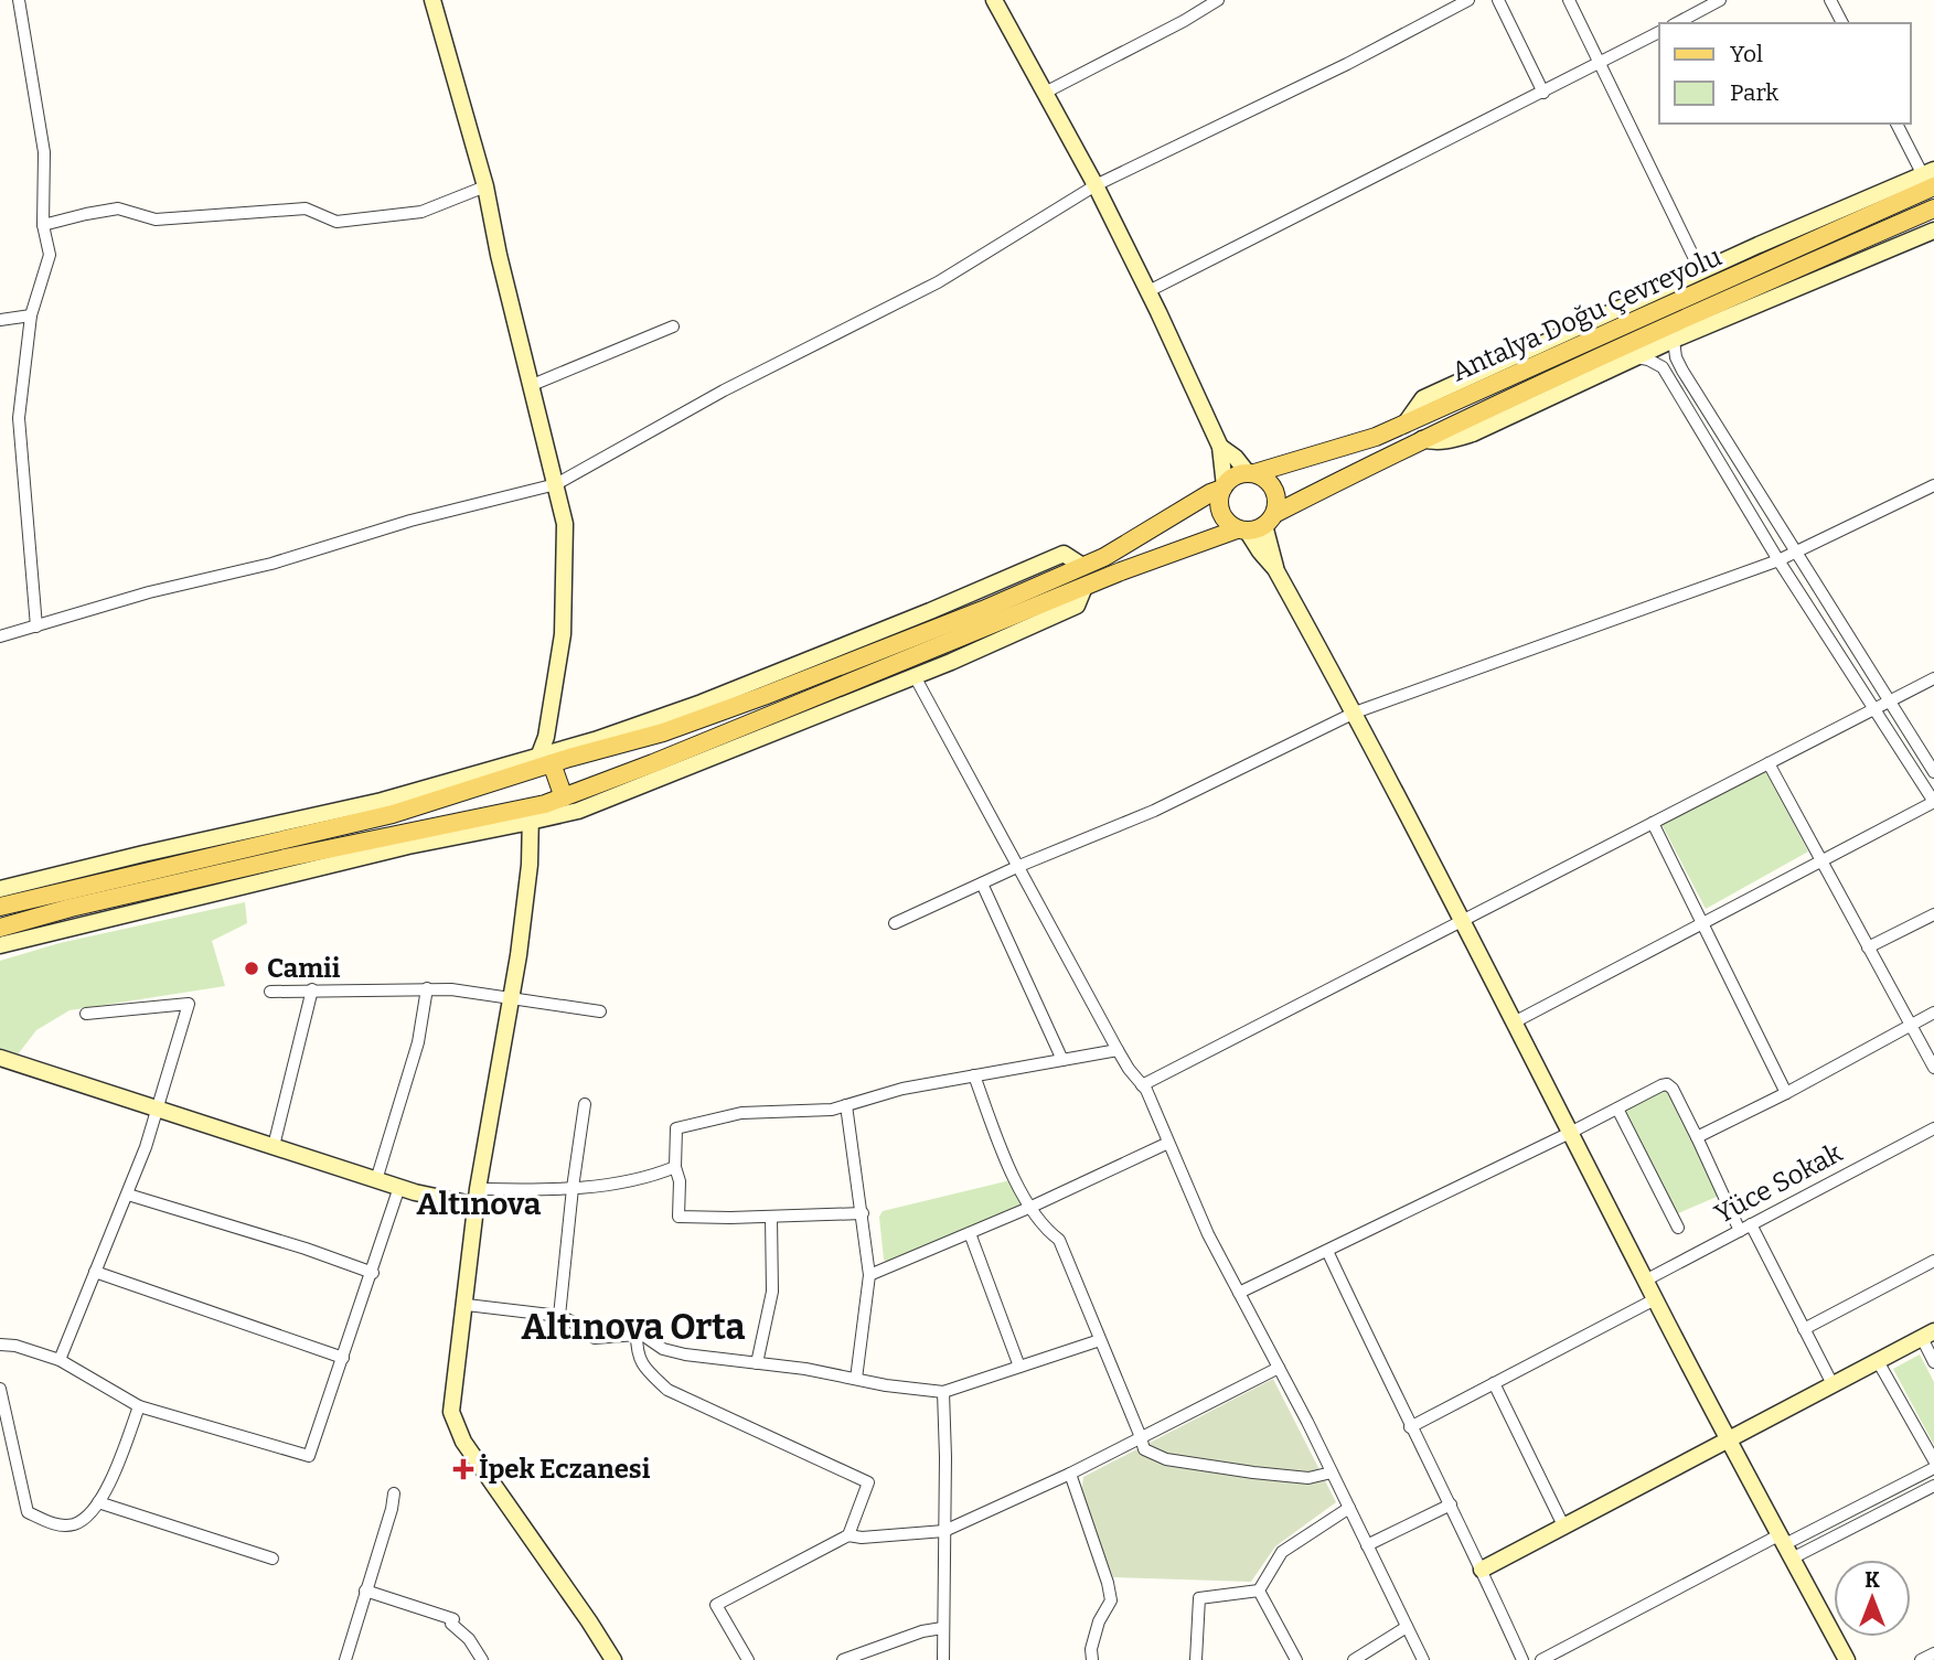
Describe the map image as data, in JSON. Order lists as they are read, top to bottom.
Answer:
{
  "streets": {
    "main road": ["Antalya Doğu Çevreyolu"],
    "street": ["Yüce Sokak"]
  },
  "districts": ["Altınova", "Altınova Orta"],
  "places": {
    "other": ["Camii"],
    "health": ["İpek Eczanesi"]
  },
  "legend": ["Yol", "Park"],
  "north": "top"
}
